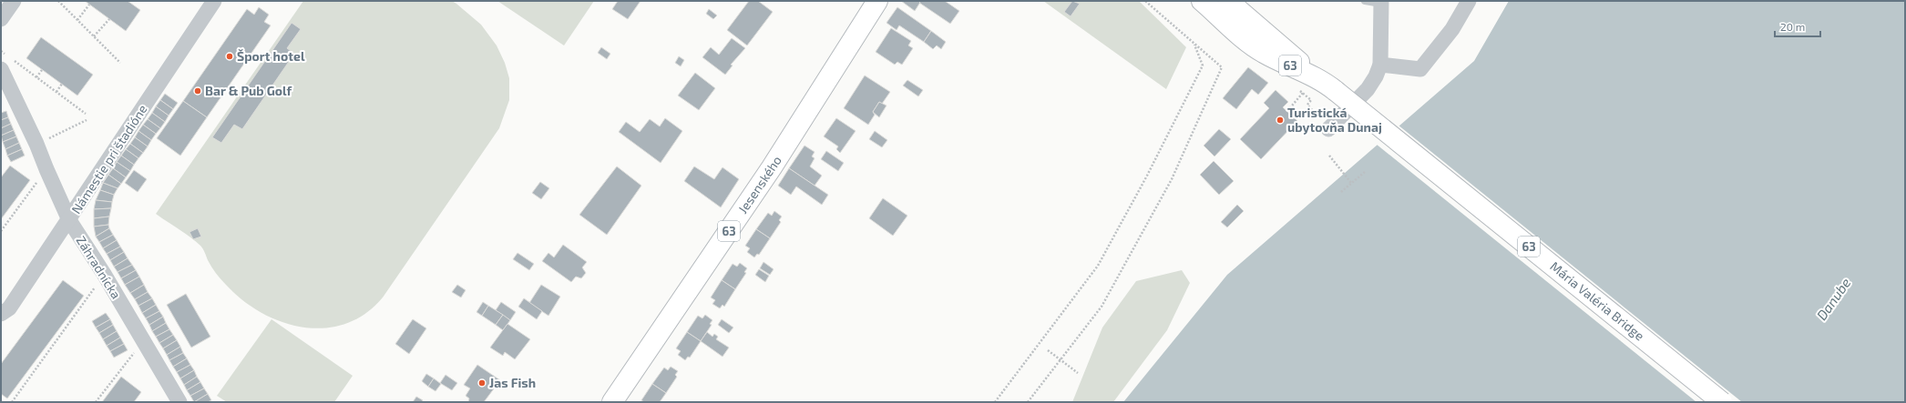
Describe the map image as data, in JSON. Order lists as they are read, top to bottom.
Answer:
{
  "streets": {
    "main road": ["63", "Jesenského", "Mária Valéria Bridge"],
    "street": ["Námestie pri štadióne", "Záhradnícka"]
  },
  "crossings": [
    ["63", "Mária Valéria Bridge"],
    ["Námestie pri štadióne", "Záhradnícka"]
  ],
  "water": ["Danube"],
  "places": [
    "Šport hotel",
    "Bar & Pub Golf",
    "Turistická ubytovňa Dunaj",
    "Jas Fish"
  ],
  "scale_bar": "20 m"
}
